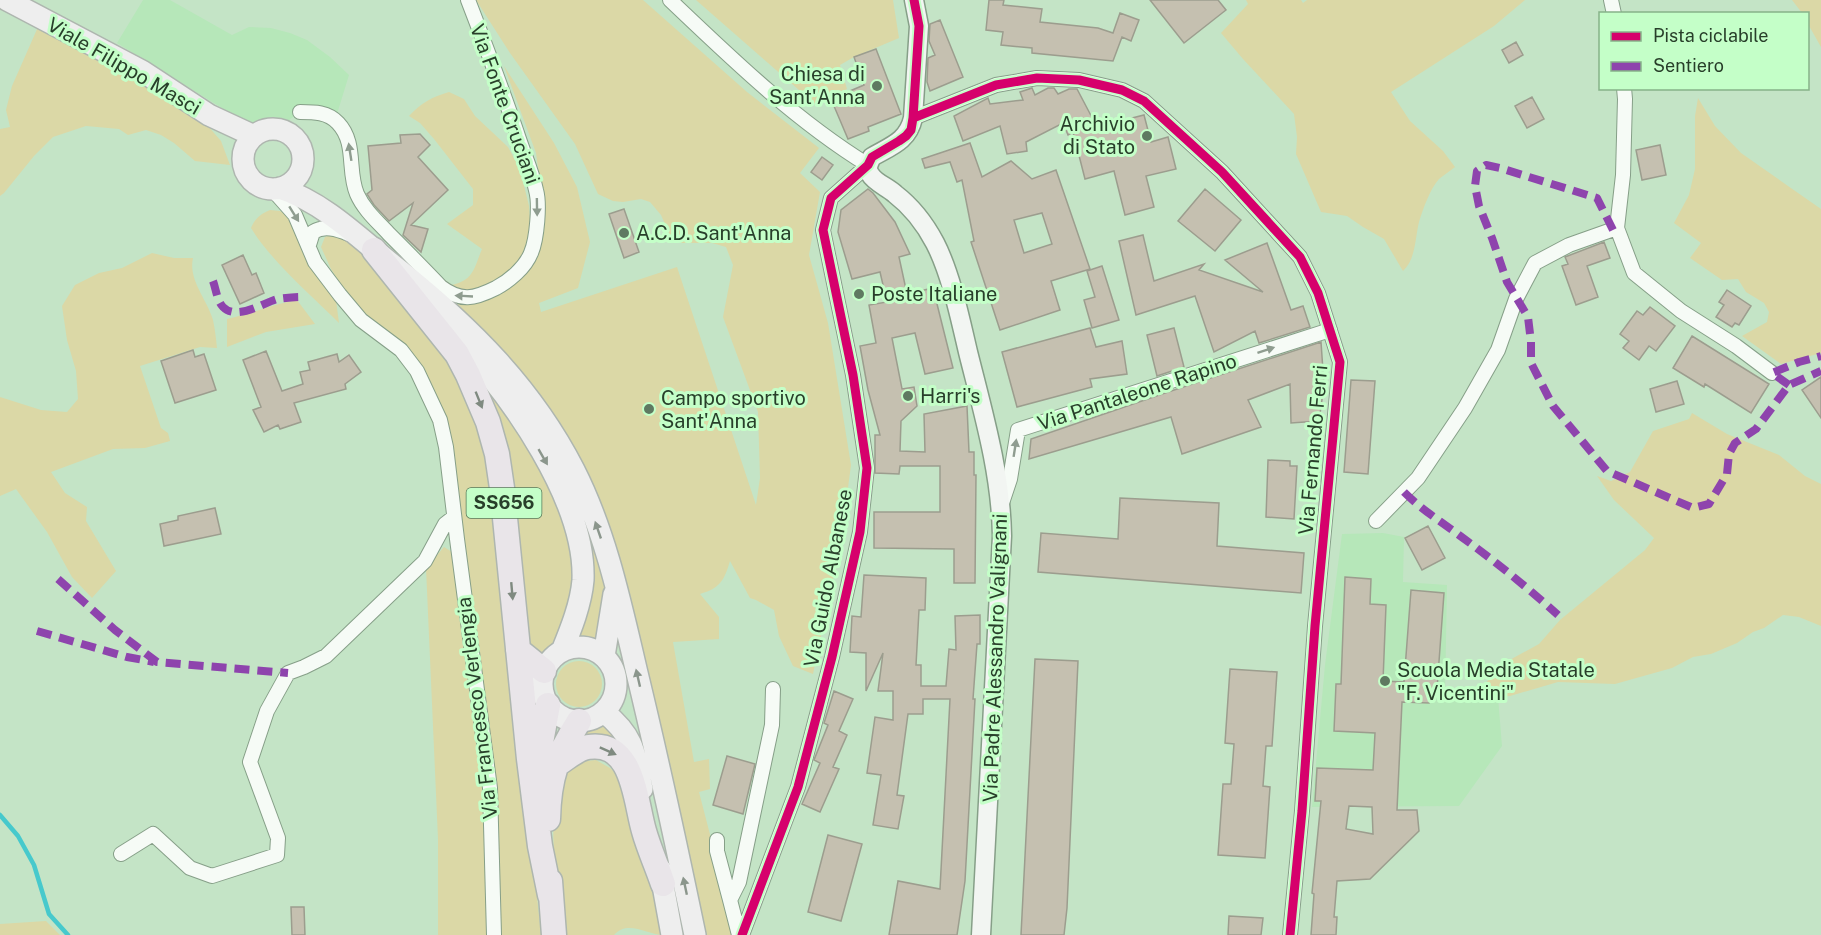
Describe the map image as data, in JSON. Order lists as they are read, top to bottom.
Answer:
{
  "streets": {
    "highway": ["SS656"],
    "main road": ["Viale Filippo Masci"],
    "street": [
      "Via Fonte Cruciani",
      "Via Pantaleone Rapino",
      "Via Fernando Ferri",
      "Via Guido Albanese",
      "Via Padre Alessandro Valignani",
      "Via Francesco Verlengia"
    ]
  },
  "crossings": [
    ["Viale Filippo Masci", "Via Francesco Verlengia"],
    ["Via Pantaleone Rapino", "Via Fernando Ferri"],
    ["Via Pantaleone Rapino", "Via Padre Alessandro Valignani"],
    ["Via Guido Albanese", "Via Padre Alessandro Valignani"]
  ],
  "one_way": ["Via Pantaleone Rapino"],
  "places": [
    "Chiesa di Sant'Anna",
    "Archivio di Stato",
    "A.C.D. Sant'Anna",
    "Poste Italiane",
    "Harri's",
    "Campo sportivo Sant'Anna",
    "Scuola Media Statale \"F. Vicentini\""
  ],
  "legend": ["Pista ciclabile", "Sentiero"]
}
